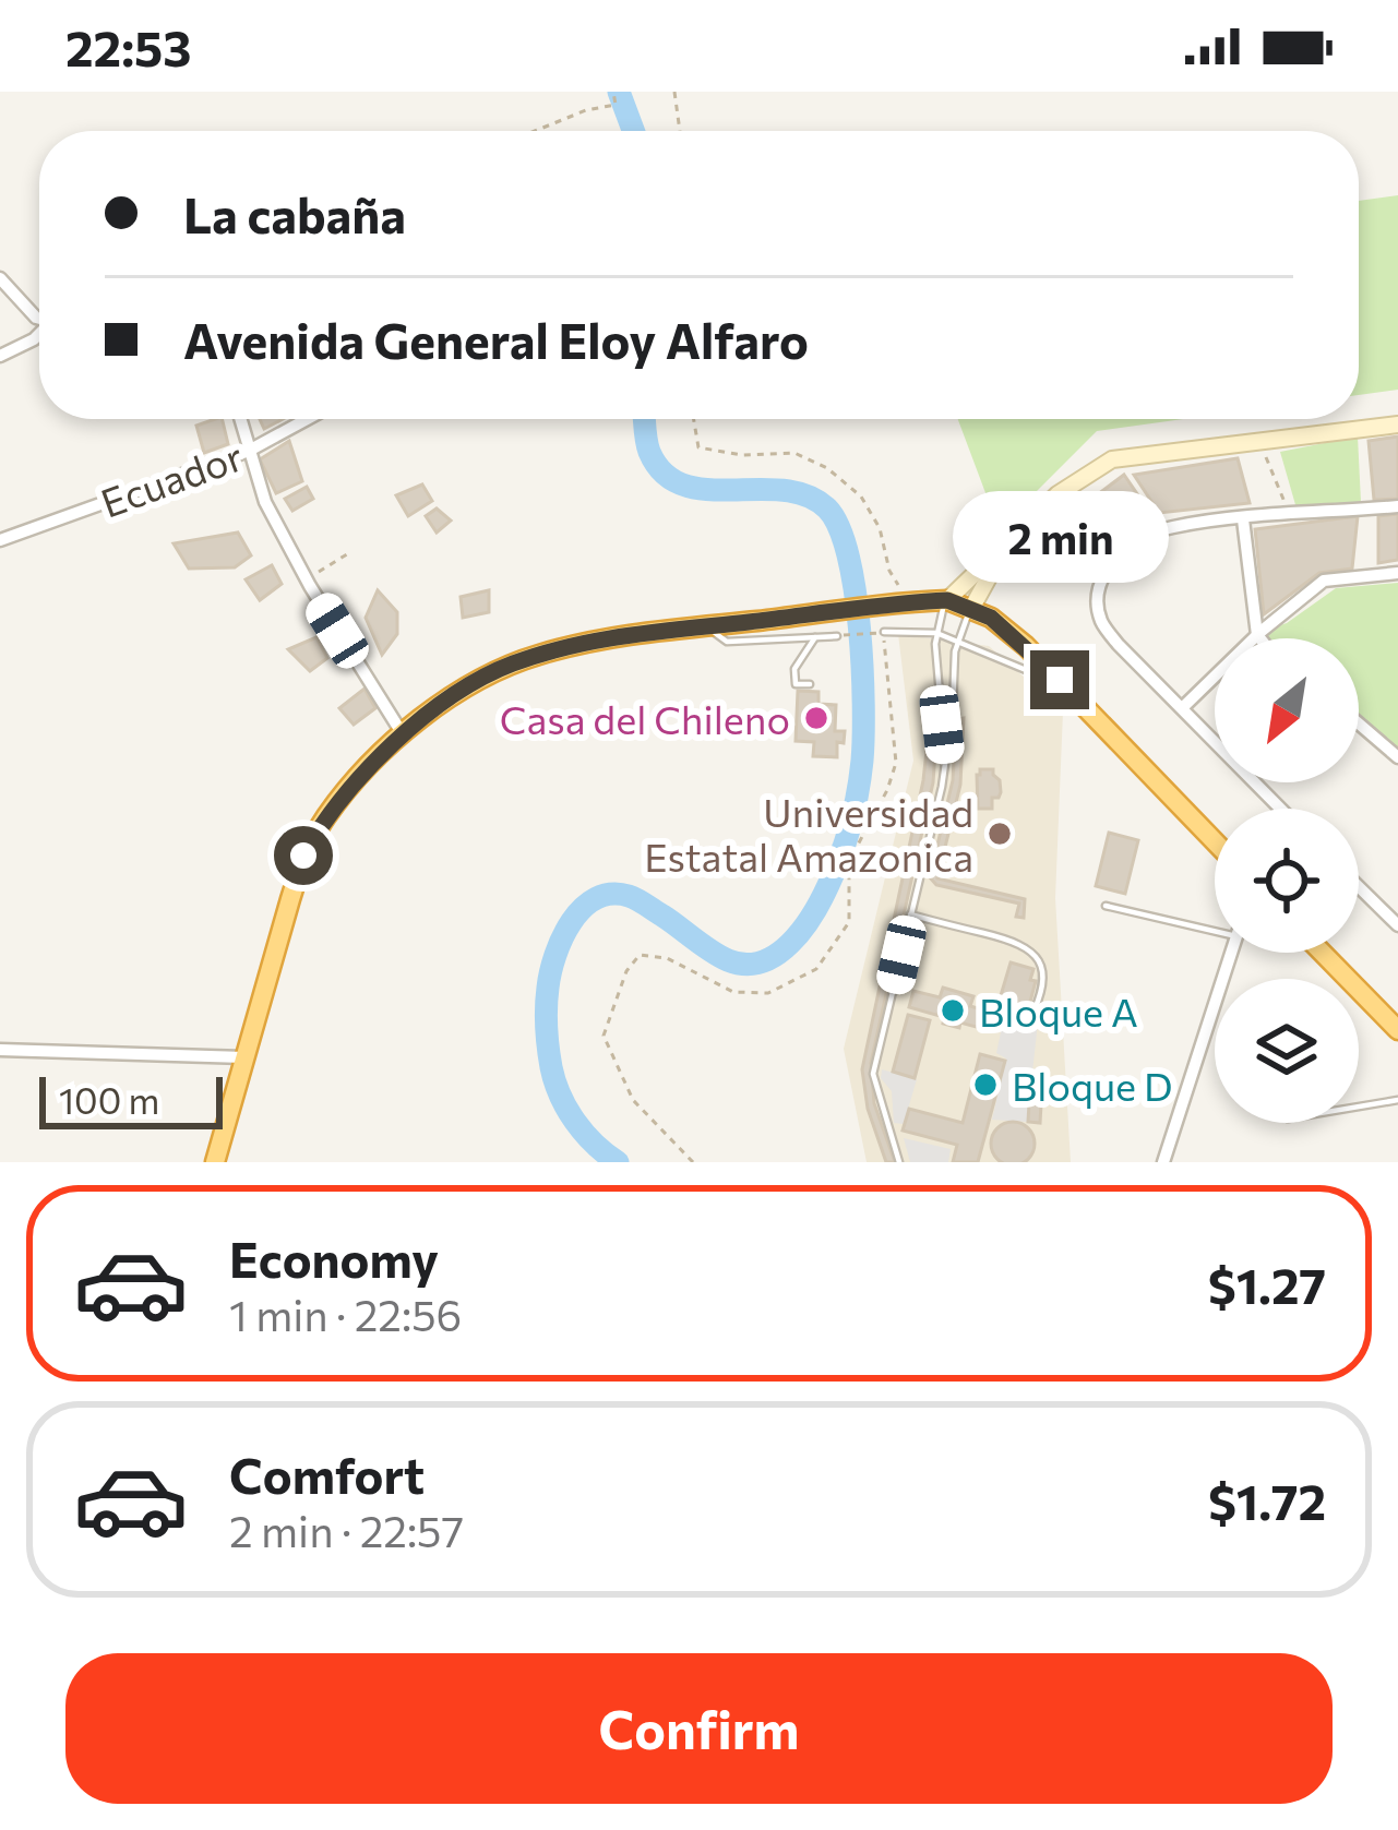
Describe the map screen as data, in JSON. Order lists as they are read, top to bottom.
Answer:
{
  "streets": {
    "street": ["Ecuador"]
  },
  "places": [
    "Casa del Chileno",
    "Universidad Estatal Amazonica",
    "Bloque A",
    "Bloque D"
  ],
  "scale_bar": "100 m",
  "north": "bottom left",
  "page": {
    "status": "22:53",
    "banner": ["La cabaña", "Avenida General Eloy Alfaro"],
    "bubble": "2 min",
    "scale": "100 m",
    "list": [
      {
        "name": "Economy",
        "note": "1 min · 22:56",
        "value": "$1.27"
      },
      {
        "name": "Comfort",
        "note": "2 min · 22:57",
        "value": "$1.72"
      }
    ],
    "buttons": "Confirm"
  }
}
